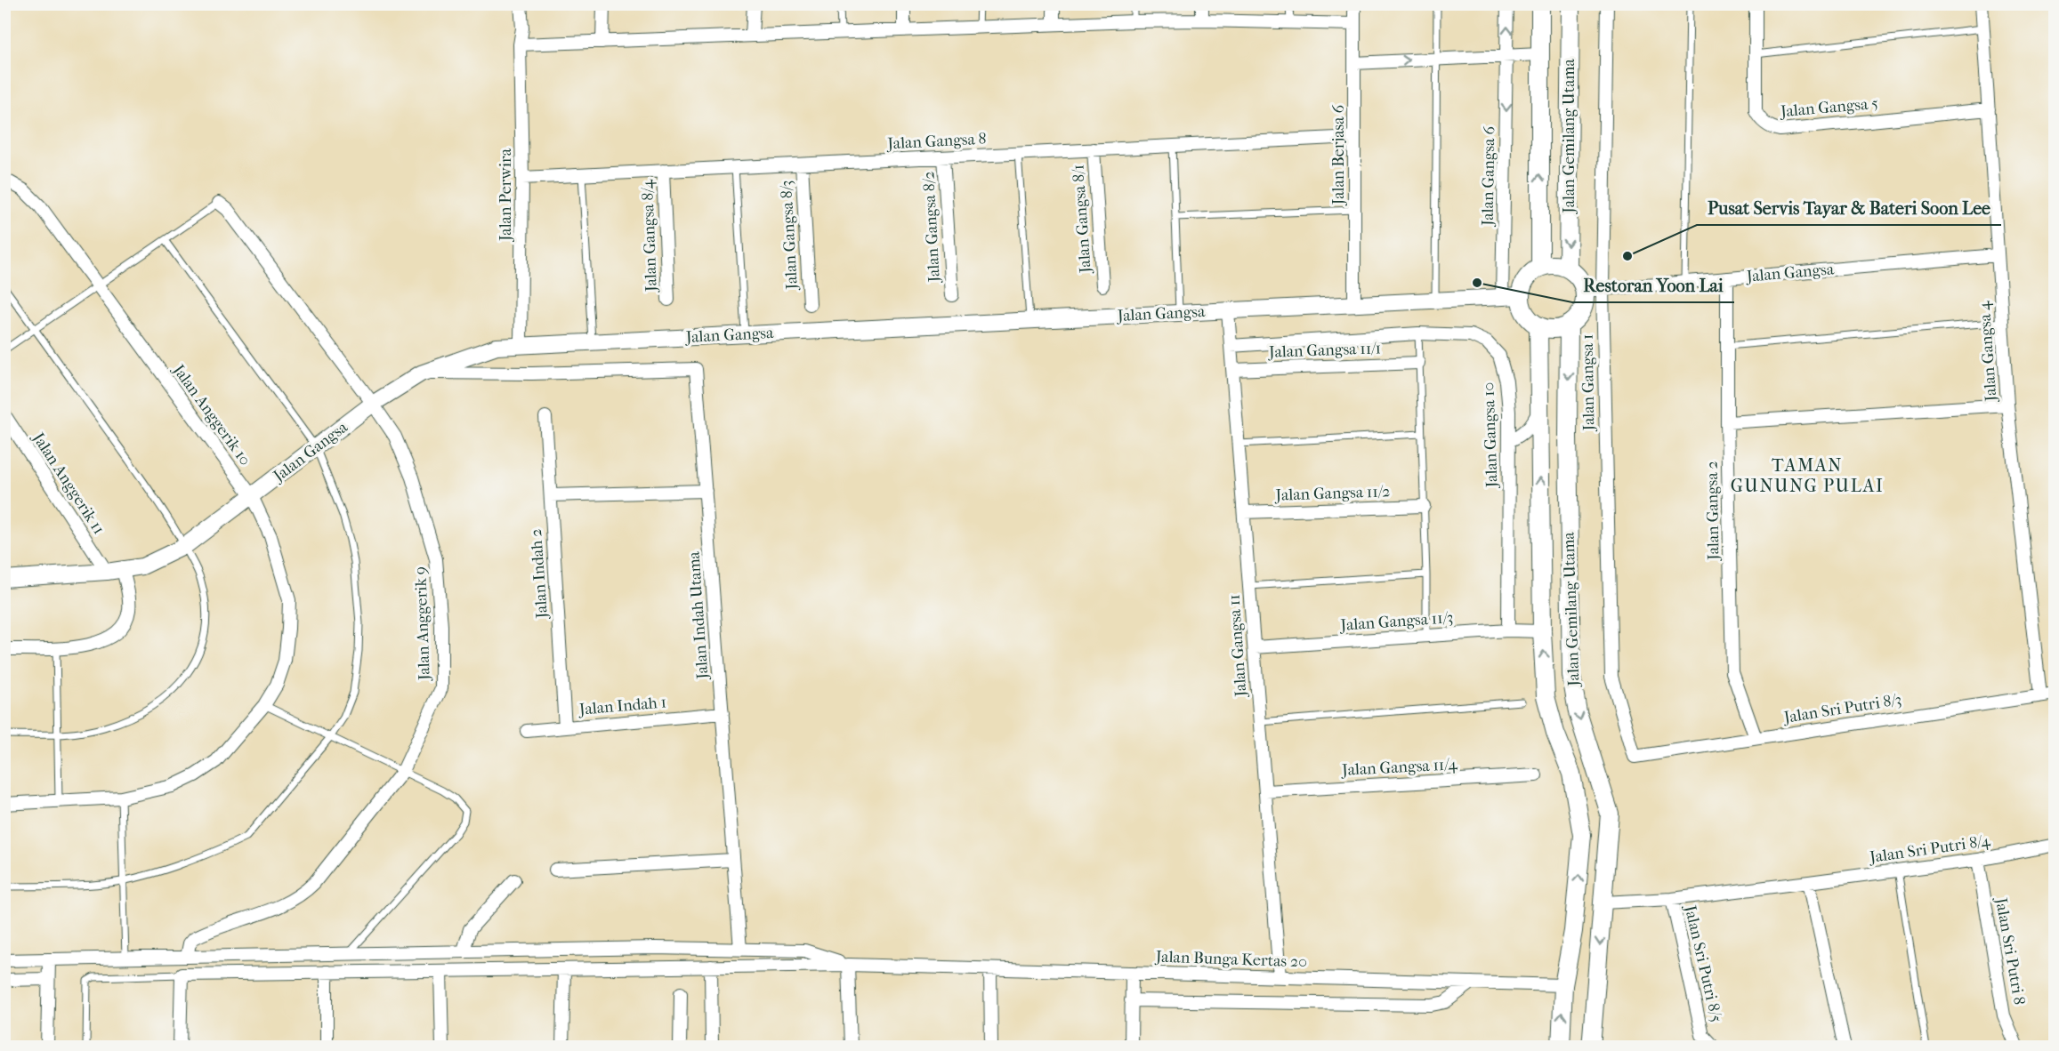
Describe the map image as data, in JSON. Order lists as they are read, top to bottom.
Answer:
{
  "streets": {
    "main road": ["Jalan Gemilang Utama"],
    "street": [
      "Jalan Gangsa 5",
      "Jalan Gangsa 8",
      "Jalan Berjasa 6",
      "Jalan Gangsa 6",
      "Jalan Perwira",
      "Jalan Gangsa 8/1",
      "Jalan Gangsa 8/2",
      "Jalan Gangsa 8/3",
      "Jalan Gangsa 8/4",
      "Jalan Gangsa",
      "Jalan Gangsa 11/1",
      "Jalan Gangsa 4",
      "Jalan Gangsa 1",
      "Jalan Anggerik 10",
      "Jalan Gangsa 10",
      "Jalan Anggerik 11",
      "Jalan Gangsa 11/2",
      "Jalan Gangsa 2",
      "Jalan Indah 2",
      "Jalan Indah Utama",
      "Jalan Gangsa 11/3",
      "Jalan Anggerik 9",
      "Jalan Gangsa 11",
      "Jalan Indah 1",
      "Jalan Sri Putri 8/3",
      "Jalan Gangsa 11/4",
      "Jalan Sri Putri 8/4",
      "Jalan Sri Putri 8",
      "Jalan Bunga Kertas 20",
      "Jalan Sri Putri 8/5"
    ]
  },
  "crossings": [
    ["Jalan Gangsa 5", "Jalan Gangsa 4"],
    ["Jalan Gemilang Utama", "Jalan Gangsa"],
    ["Jalan Gemilang Utama", "Jalan Gangsa 11/3"],
    ["Jalan Gemilang Utama", "Jalan Sri Putri 8/4"],
    ["Jalan Gemilang Utama", "Jalan Bunga Kertas 20"],
    ["Jalan Gangsa 8", "Jalan Berjasa 6"],
    ["Jalan Gangsa 8", "Jalan Perwira"],
    ["Jalan Gangsa 8", "Jalan Gangsa 8/1"],
    ["Jalan Gangsa 8", "Jalan Gangsa 8/2"],
    ["Jalan Gangsa 8", "Jalan Gangsa 8/3"],
    ["Jalan Gangsa 8", "Jalan Gangsa 8/4"],
    ["Jalan Berjasa 6", "Jalan Gangsa"],
    ["Jalan Gangsa 6", "Jalan Gangsa"],
    ["Jalan Perwira", "Jalan Gangsa"],
    ["Jalan Gangsa", "Jalan Gangsa 4"],
    ["Jalan Gangsa", "Jalan Gangsa 1"],
    ["Jalan Gangsa", "Jalan Anggerik 10"],
    ["Jalan Gangsa", "Jalan Anggerik 11"],
    ["Jalan Gangsa", "Jalan Gangsa 2"],
    ["Jalan Gangsa", "Jalan Indah Utama"],
    ["Jalan Gangsa", "Jalan Anggerik 9"],
    ["Jalan Gangsa", "Jalan Gangsa 11"],
    ["Jalan Gangsa 11/1", "Jalan Gangsa 11"],
    ["Jalan Gangsa 4", "Jalan Sri Putri 8/3"],
    ["Jalan Gangsa 1", "Jalan Sri Putri 8/3"],
    ["Jalan Gangsa 10", "Jalan Gangsa 11/3"],
    ["Jalan Gangsa 10", "Jalan Gangsa 11"],
    ["Jalan Gangsa 11/2", "Jalan Gangsa 11"],
    ["Jalan Gangsa 2", "Jalan Sri Putri 8/3"],
    ["Jalan Indah 2", "Jalan Indah 1"],
    ["Jalan Indah Utama", "Jalan Indah 1"],
    ["Jalan Gangsa 11/3", "Jalan Gangsa 11"],
    ["Jalan Gangsa 11", "Jalan Gangsa 11/4"],
    ["Jalan Gangsa 11", "Jalan Bunga Kertas 20"],
    ["Jalan Sri Putri 8/4", "Jalan Sri Putri 8"],
    ["Jalan Sri Putri 8/4", "Jalan Sri Putri 8/5"]
  ],
  "districts": ["TAMAN GUNUNG PULAI"],
  "places": ["Pusat Servis Tayar & Bateri Soon Lee", "Restoran Yoon Lai"]
}
